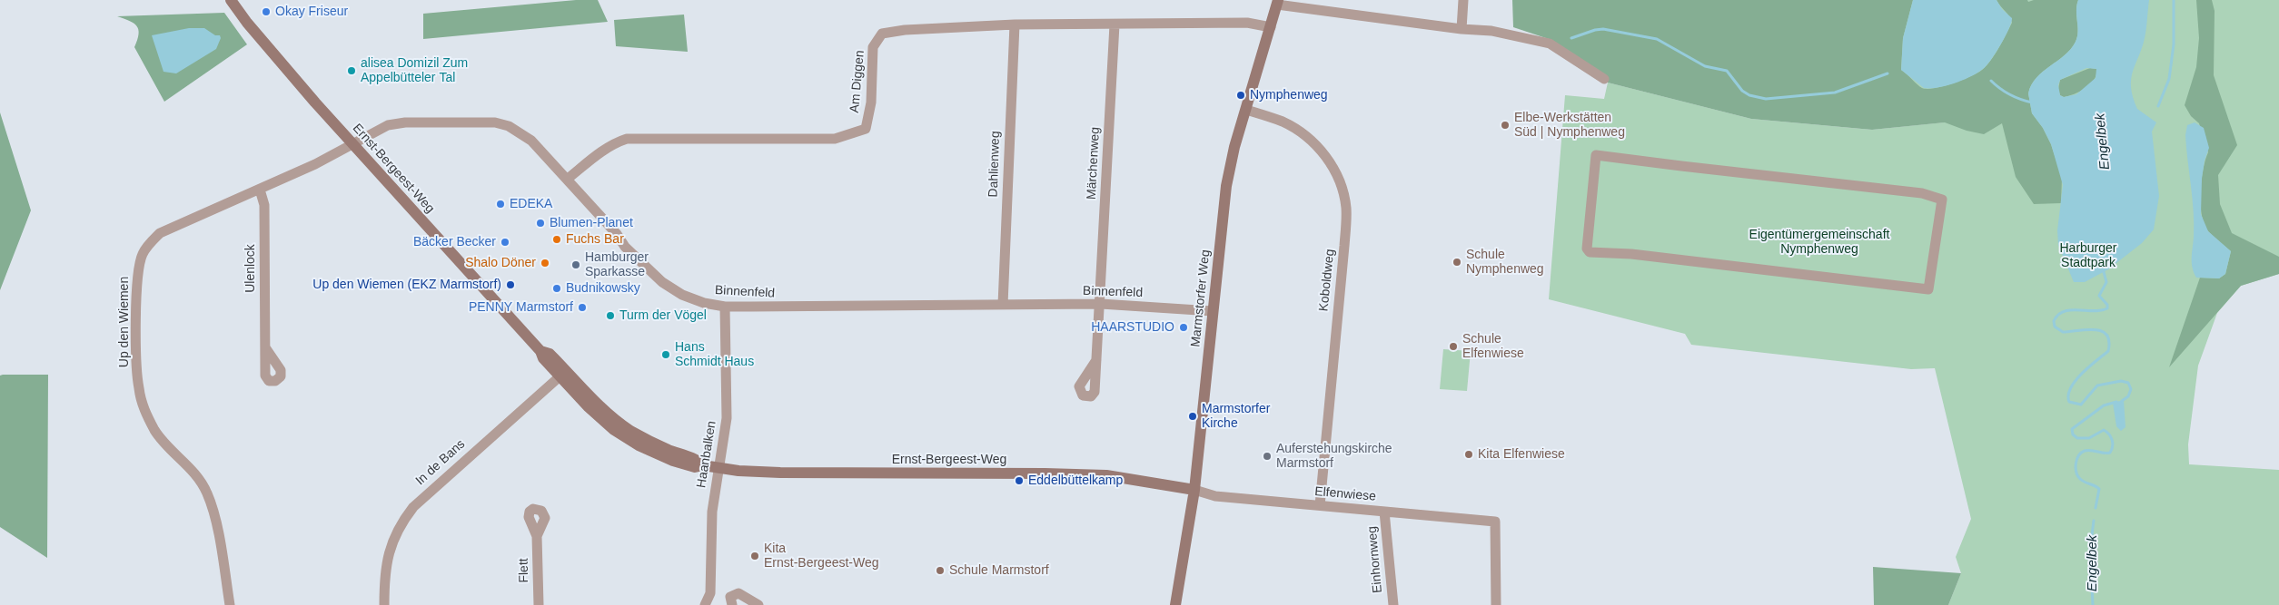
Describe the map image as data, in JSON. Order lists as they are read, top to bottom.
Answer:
{
  "streets": {
    "street": [
      "Am Diggen",
      "Märchenweg",
      "Dahlienweg",
      "Ernst-Bergeest-Weg",
      "Ulenlock",
      "Koboldweg",
      "Binnenfeld",
      "Marmstorfer Weg",
      "Up den Wiemen",
      "Haanbalken",
      "In de Bans",
      "Elfenwiese",
      "Einhornweg",
      "Flett"
    ]
  },
  "crossings": [
    ["Am Diggen", "Märchenweg"],
    ["Am Diggen", "Dahlienweg"],
    ["Am Diggen", "Binnenfeld"],
    ["Am Diggen", "Marmstorfer Weg"],
    ["Märchenweg", "Binnenfeld"],
    ["Dahlienweg", "Binnenfeld"],
    ["Ernst-Bergeest-Weg", "Binnenfeld"],
    ["Ernst-Bergeest-Weg", "Marmstorfer Weg"],
    ["Ernst-Bergeest-Weg", "Up den Wiemen"],
    ["Ernst-Bergeest-Weg", "Haanbalken"],
    ["Ernst-Bergeest-Weg", "In de Bans"],
    ["Ernst-Bergeest-Weg", "Elfenwiese"],
    ["Ulenlock", "Up den Wiemen"],
    ["Koboldweg", "Marmstorfer Weg"],
    ["Koboldweg", "Elfenwiese"],
    ["Binnenfeld", "Marmstorfer Weg"],
    ["Binnenfeld", "Up den Wiemen"],
    ["Binnenfeld", "Haanbalken"],
    ["Marmstorfer Weg", "Elfenwiese"],
    ["Elfenwiese", "Einhornweg"]
  ],
  "water": ["Engelbek"],
  "parks": ["Eigentümergemeinschaft Nymphenweg", "Harburger Stadtpark"],
  "places": [
    "Okay Friseur",
    "alisea Domizil Zum Appelbütteler Tal",
    "Nymphenweg",
    "Elbe-Werkstätten Süd | Nymphenweg",
    "EDEKA",
    "Blumen-Planet",
    "Fuchs Bar",
    "Bäcker Becker",
    "Schule Nymphenweg",
    "Shalo Döner",
    "Hamburger Sparkasse",
    "Up den Wiemen (EKZ Marmstorf)",
    "Budnikowsky",
    "PENNY Marmstorf",
    "Turm der Vögel",
    "HAARSTUDIO",
    "Schule Elfenwiese",
    "Hans Schmidt Haus",
    "Marmstorfer Kirche",
    "Kita Elfenwiese",
    "Auferstehungskirche Marmstorf",
    "Eddelbüttelkamp",
    "Kita Ernst-Bergeest-Weg",
    "Schule Marmstorf"
  ]
}
